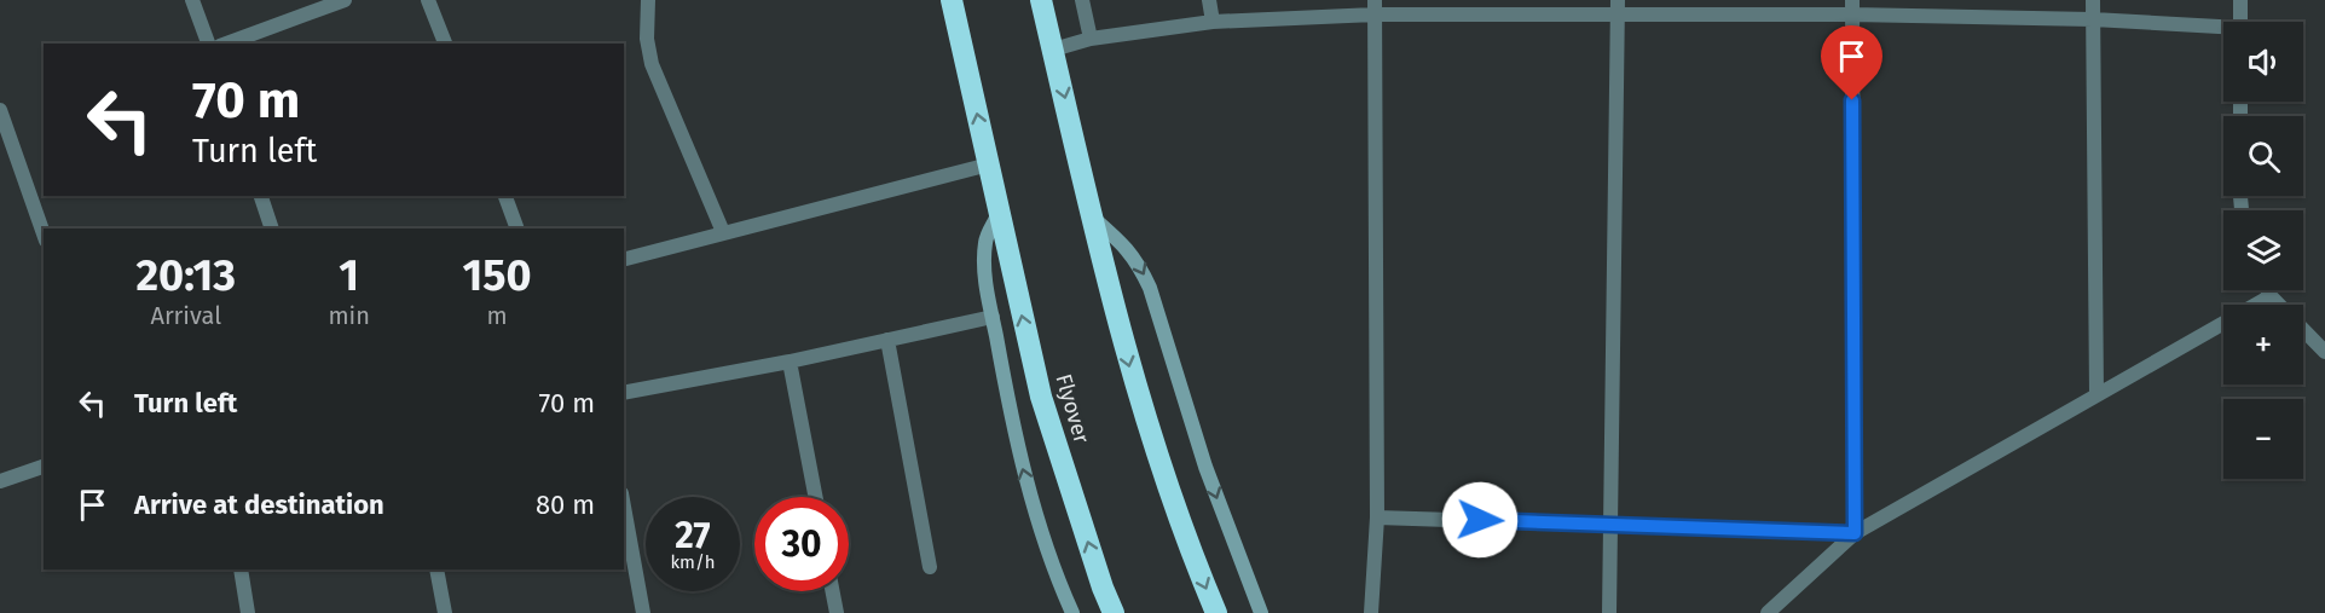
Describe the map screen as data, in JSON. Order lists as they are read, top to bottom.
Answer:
{
  "streets": {
    "highway": ["Flyover"]
  },
  "page": {
    "map_buttons": ["+", "−"],
    "turn": ["70 m", "Turn left"],
    "eta": [
      "20:13",
      "Arrival",
      "1",
      "min",
      "150",
      "m"
    ],
    "list": [
      {
        "name": "Turn left",
        "value": "70 m"
      },
      {
        "name": "Arrive at destination",
        "value": "80 m"
      }
    ],
    "speed": "27 km/h",
    "limit": "30"
  }
}
